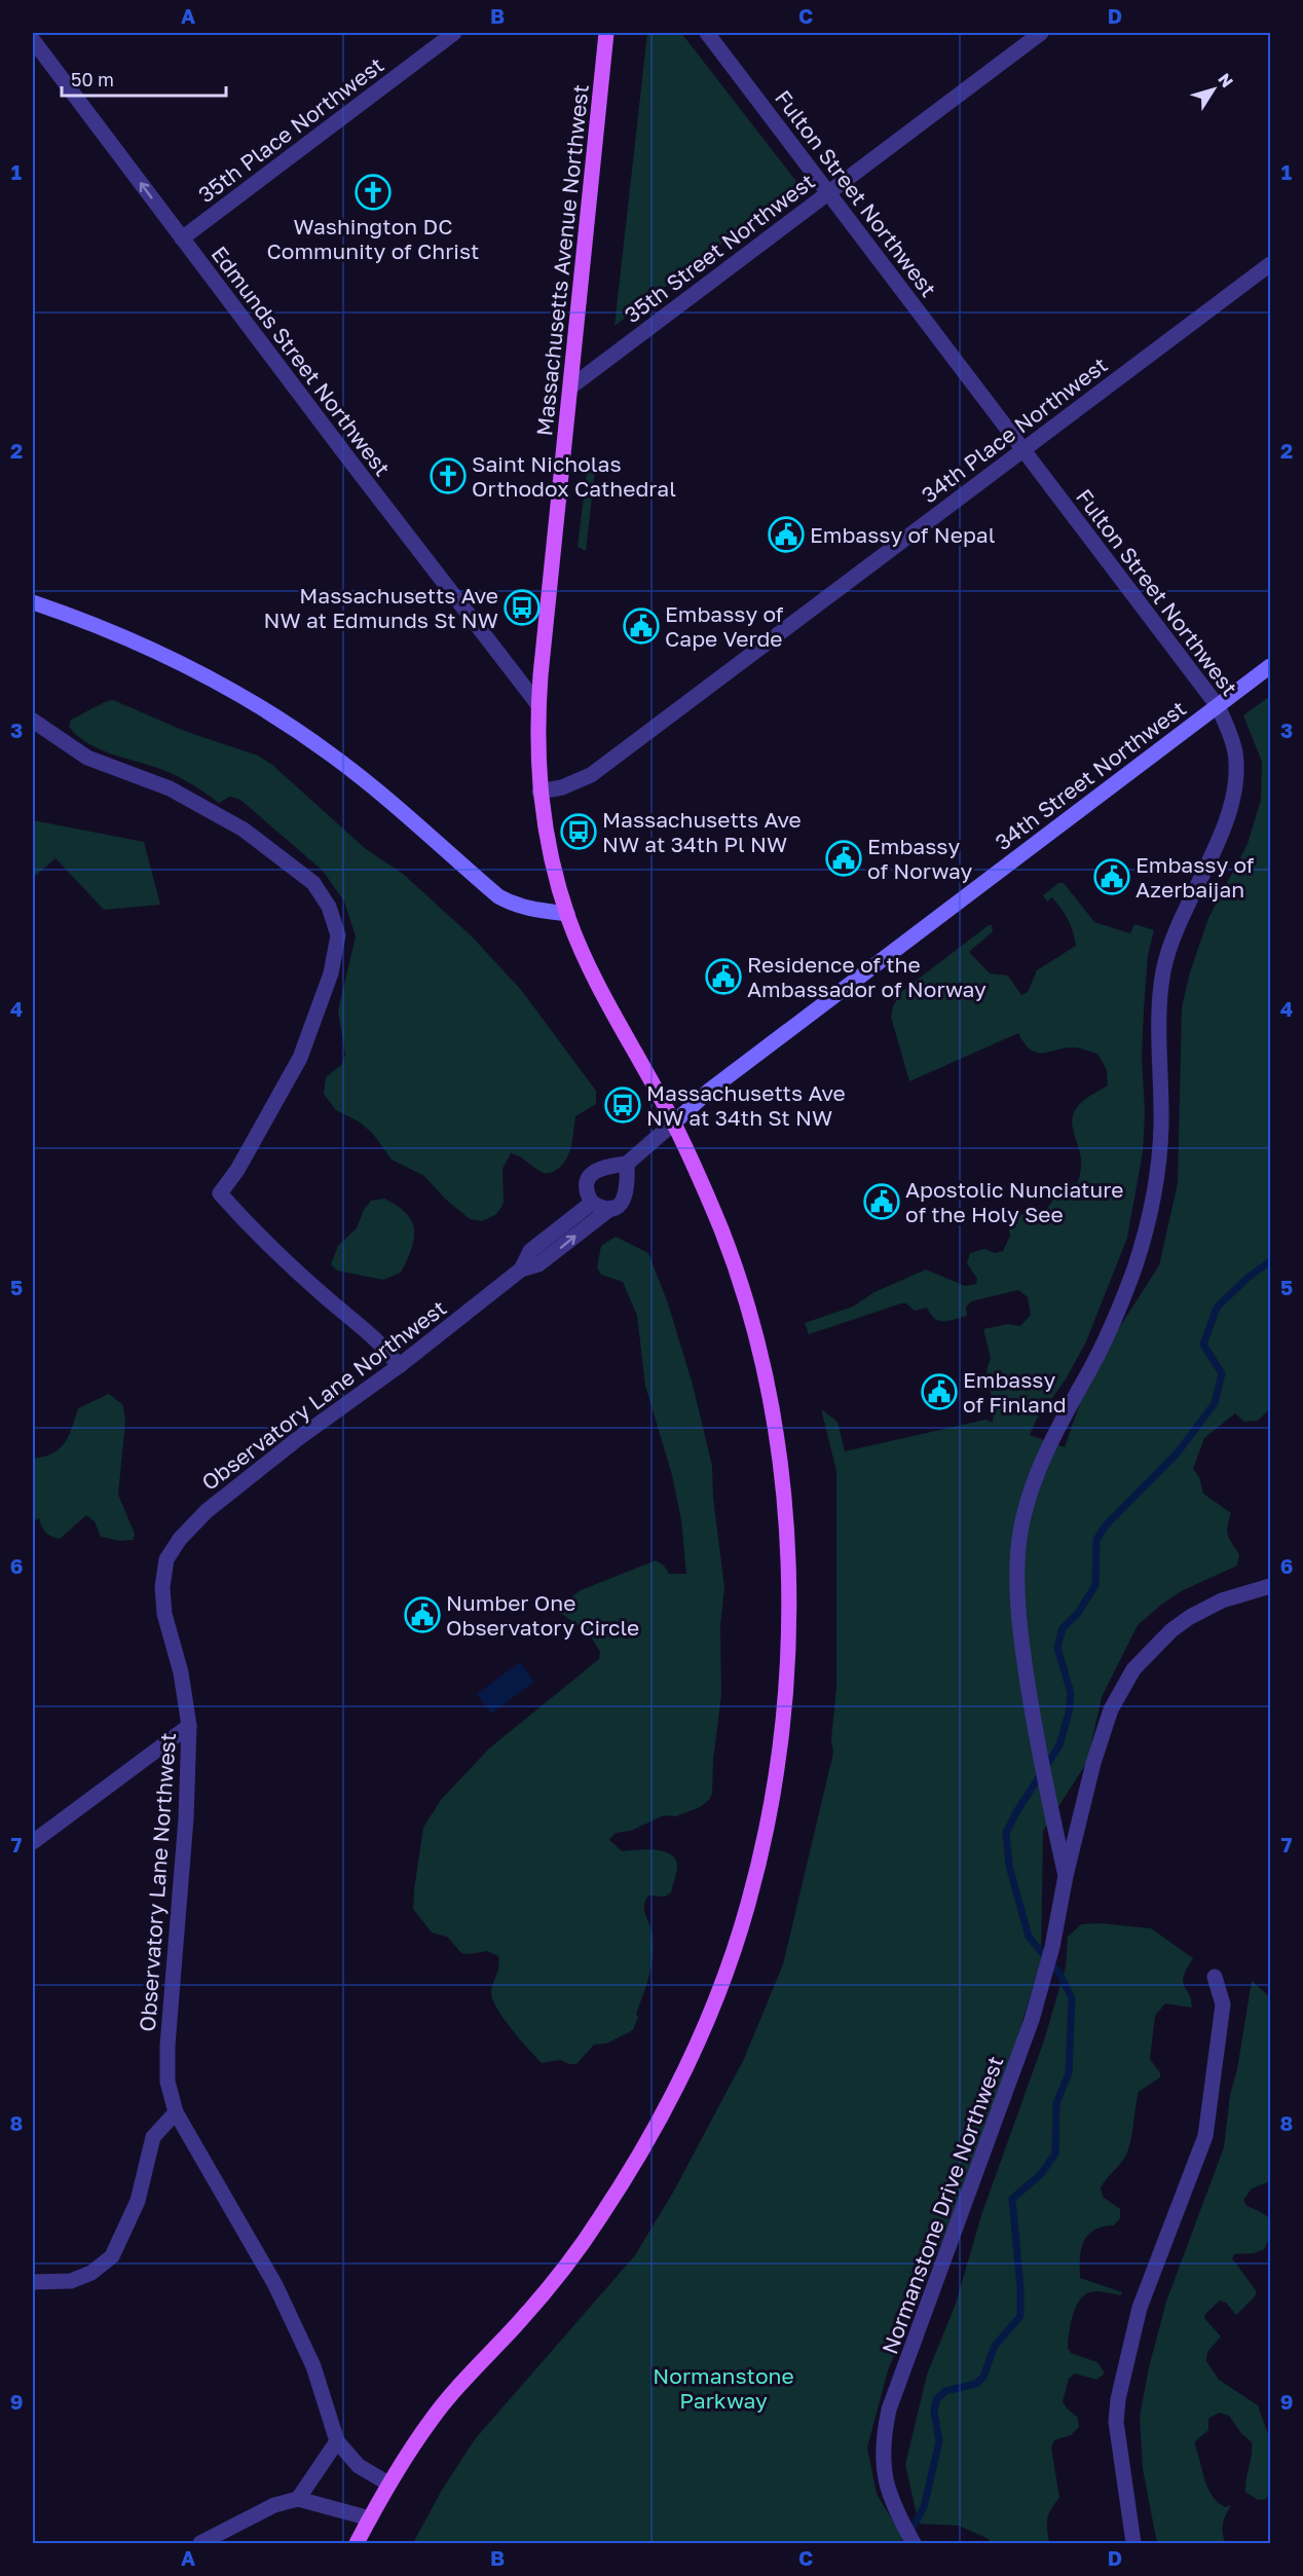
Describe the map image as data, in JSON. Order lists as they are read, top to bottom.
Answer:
{
  "streets": {
    "main road": ["Massachusetts Avenue Northwest", "34th Street Northwest"],
    "street": [
      "35th Place Northwest",
      "Fulton Street Northwest",
      "35th Street Northwest",
      "Edmunds Street Northwest",
      "34th Place Northwest",
      "Observatory Lane Northwest",
      "Normanstone Drive Northwest"
    ]
  },
  "crossings": [
    ["35th Place Northwest", "Edmunds Street Northwest"],
    ["Fulton Street Northwest", "35th Street Northwest"],
    ["Fulton Street Northwest", "34th Place Northwest"],
    ["Fulton Street Northwest", "34th Street Northwest"],
    ["Fulton Street Northwest", "Normanstone Drive Northwest"],
    ["35th Street Northwest", "Massachusetts Avenue Northwest"],
    ["Massachusetts Avenue Northwest", "Edmunds Street Northwest"],
    ["Massachusetts Avenue Northwest", "34th Place Northwest"],
    ["Massachusetts Avenue Northwest", "34th Street Northwest"],
    ["Massachusetts Avenue Northwest", "Observatory Lane Northwest"]
  ],
  "parks": ["Normanstone Parkway"],
  "places": {
    "church": ["Washington DC Community of Christ", "Saint Nicholas Orthodox Cathedral"],
    "public building": [
      "Embassy of Nepal",
      "Embassy of Cape Verde",
      "Embassy of Norway",
      "Embassy of Azerbaijan",
      "Residence of the Ambassador of Norway",
      "Apostolic Nunciature of the Holy See",
      "Embassy of Finland",
      "Number One Observatory Circle"
    ],
    "bus stop": ["Massachusetts Ave NW at Edmunds St NW", "Massachusetts Ave NW at 34th Pl NW", "Massachusetts Ave NW at 34th St NW"]
  },
  "scale_bar": "50 m",
  "north": "top right",
  "grid": {
    "columns": [
      "A",
      "B",
      "C",
      "D"
    ],
    "rows": [
      "1",
      "2",
      "3",
      "4",
      "5",
      "6",
      "7",
      "8",
      "9"
    ]
  }
}
